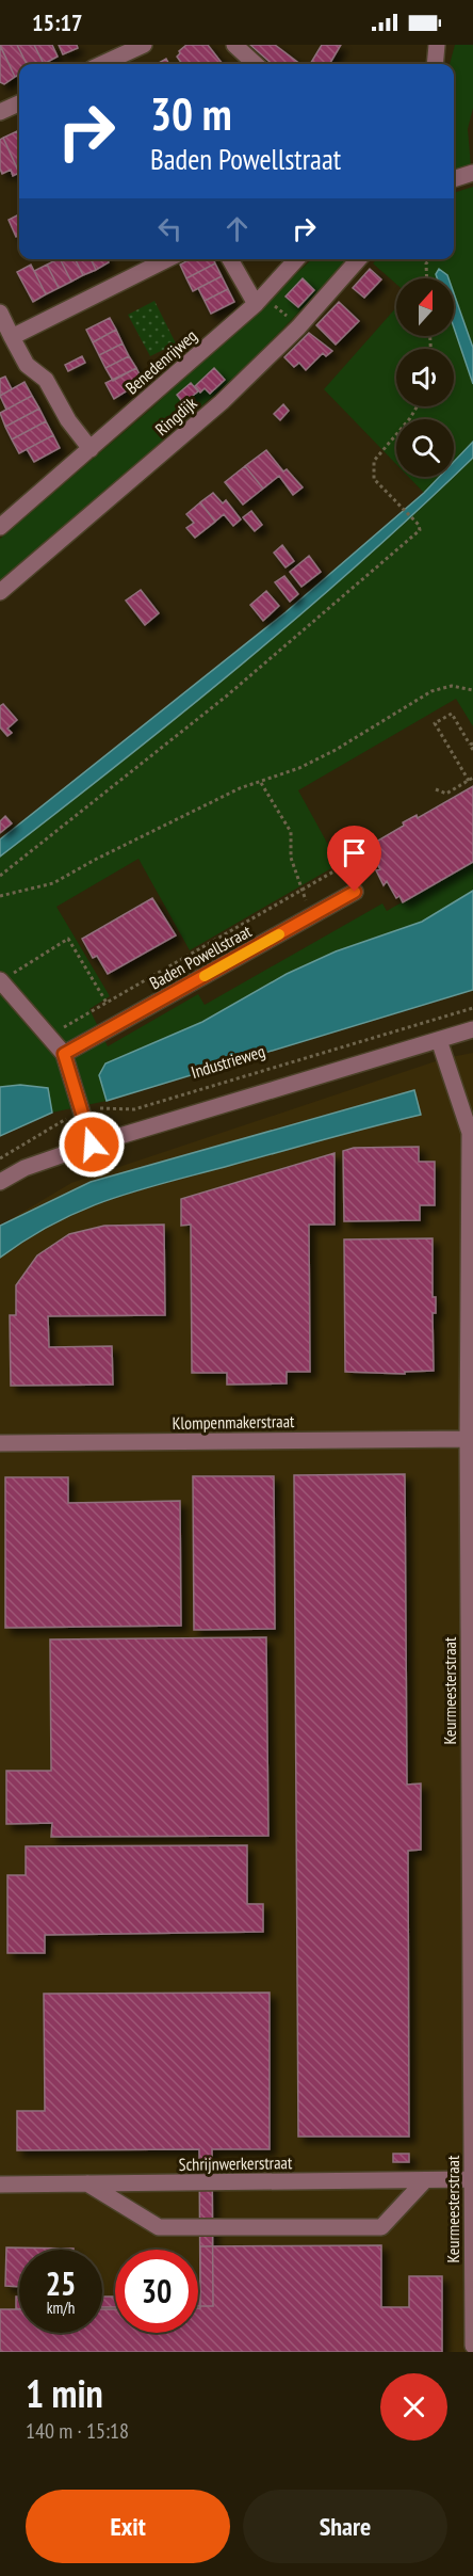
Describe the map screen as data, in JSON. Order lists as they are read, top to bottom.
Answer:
{
  "streets": {
    "street": [
      "Benedenrijweg",
      "Ringdijk",
      "Baden Powellstraat",
      "Klompenmakerstraat",
      "Keurmeesterstraat",
      "Schrijnwerkerstraat"
    ],
    "path": ["Industrieweg"]
  },
  "crossings": [
    ["Klompenmakerstraat", "Keurmeesterstraat"],
    ["Keurmeesterstraat", "Schrijnwerkerstraat"]
  ],
  "north": "top",
  "page": {
    "status": "15:17",
    "turn": ["30 m", "Baden Powellstraat"],
    "speed": "25 km/h",
    "limit": "30",
    "heading": ["1 min", "140 m · 15:18"],
    "buttons": ["Exit", "Share"]
  }
}
